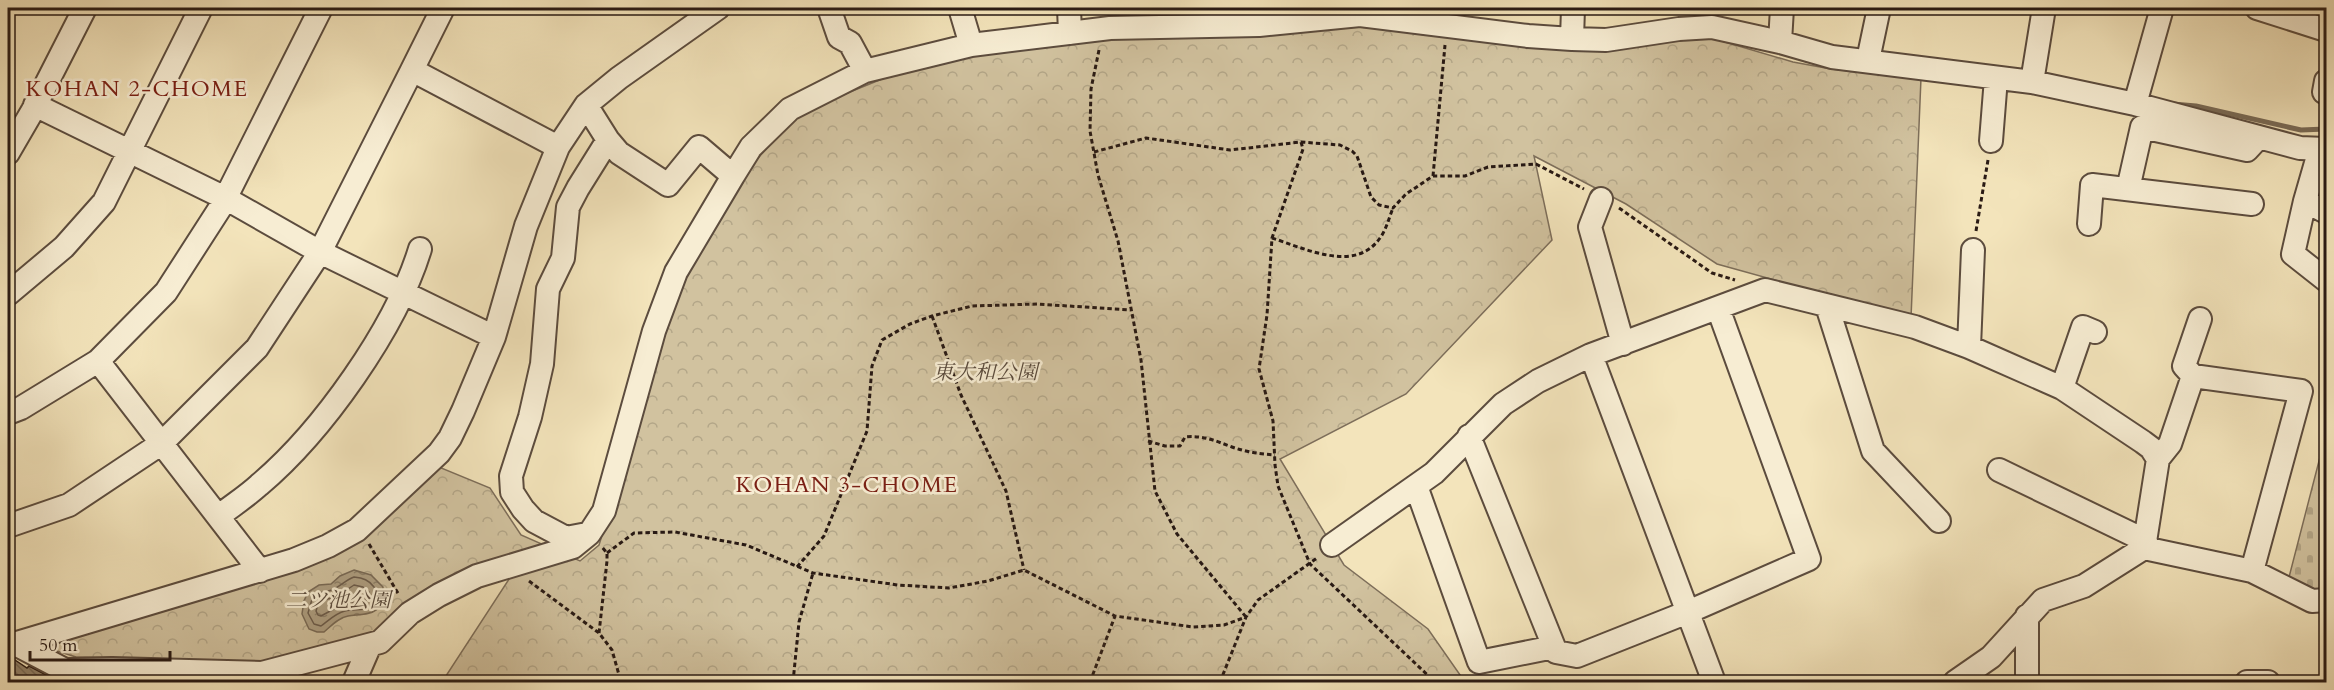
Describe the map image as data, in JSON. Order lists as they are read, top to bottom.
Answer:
{
  "districts": ["KOHAN 2-CHOME", "KOHAN 3-CHOME"],
  "parks": ["東大和公園", "二ツ池公園"],
  "scale_bar": "50 m"
}
